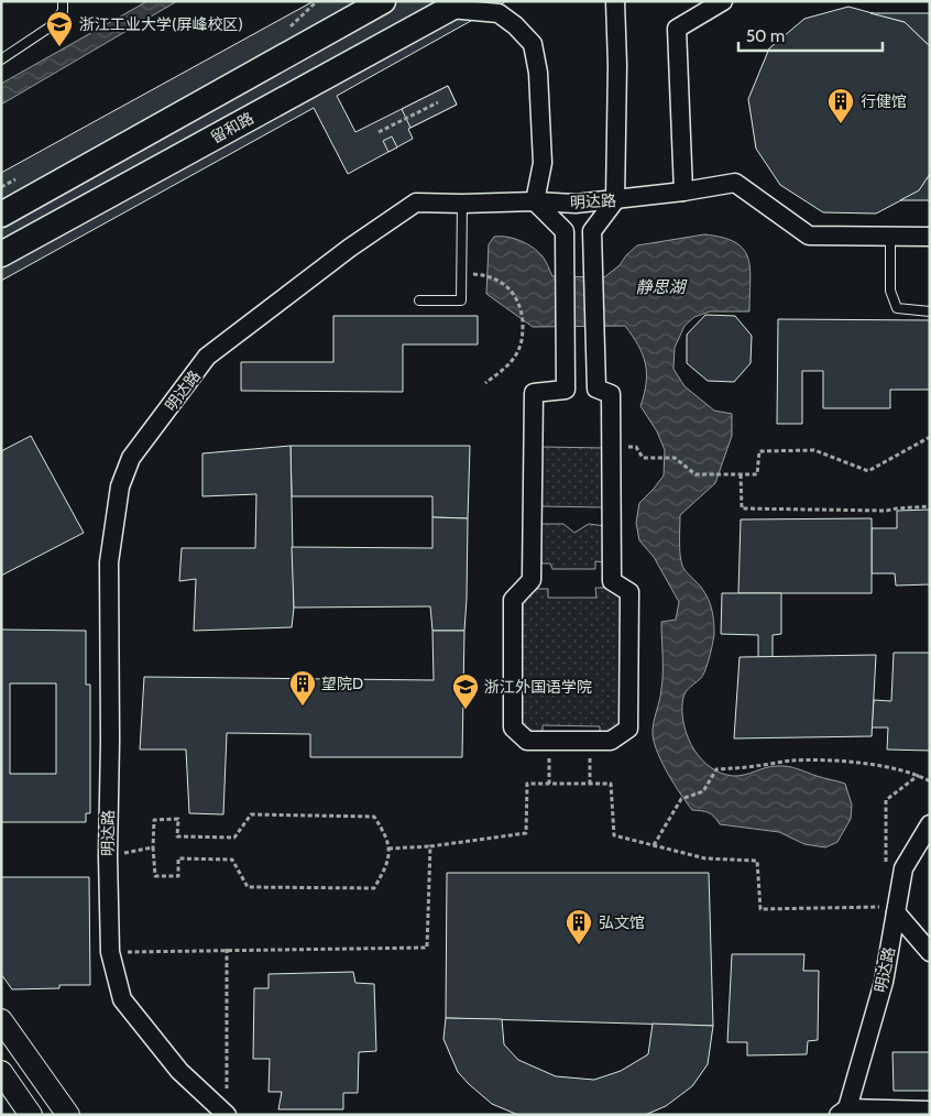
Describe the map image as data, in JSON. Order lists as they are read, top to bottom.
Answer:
{
  "streets": {
    "main road": ["留和路"],
    "street": ["明达路"]
  },
  "water": ["静思湖"],
  "places": {
    "school or university": ["浙江工业大学(屏峰校区)", "浙江外国语学院"],
    "building": ["行健馆", "望院D", "弘文馆"]
  },
  "scale_bar": "50 m"
}
